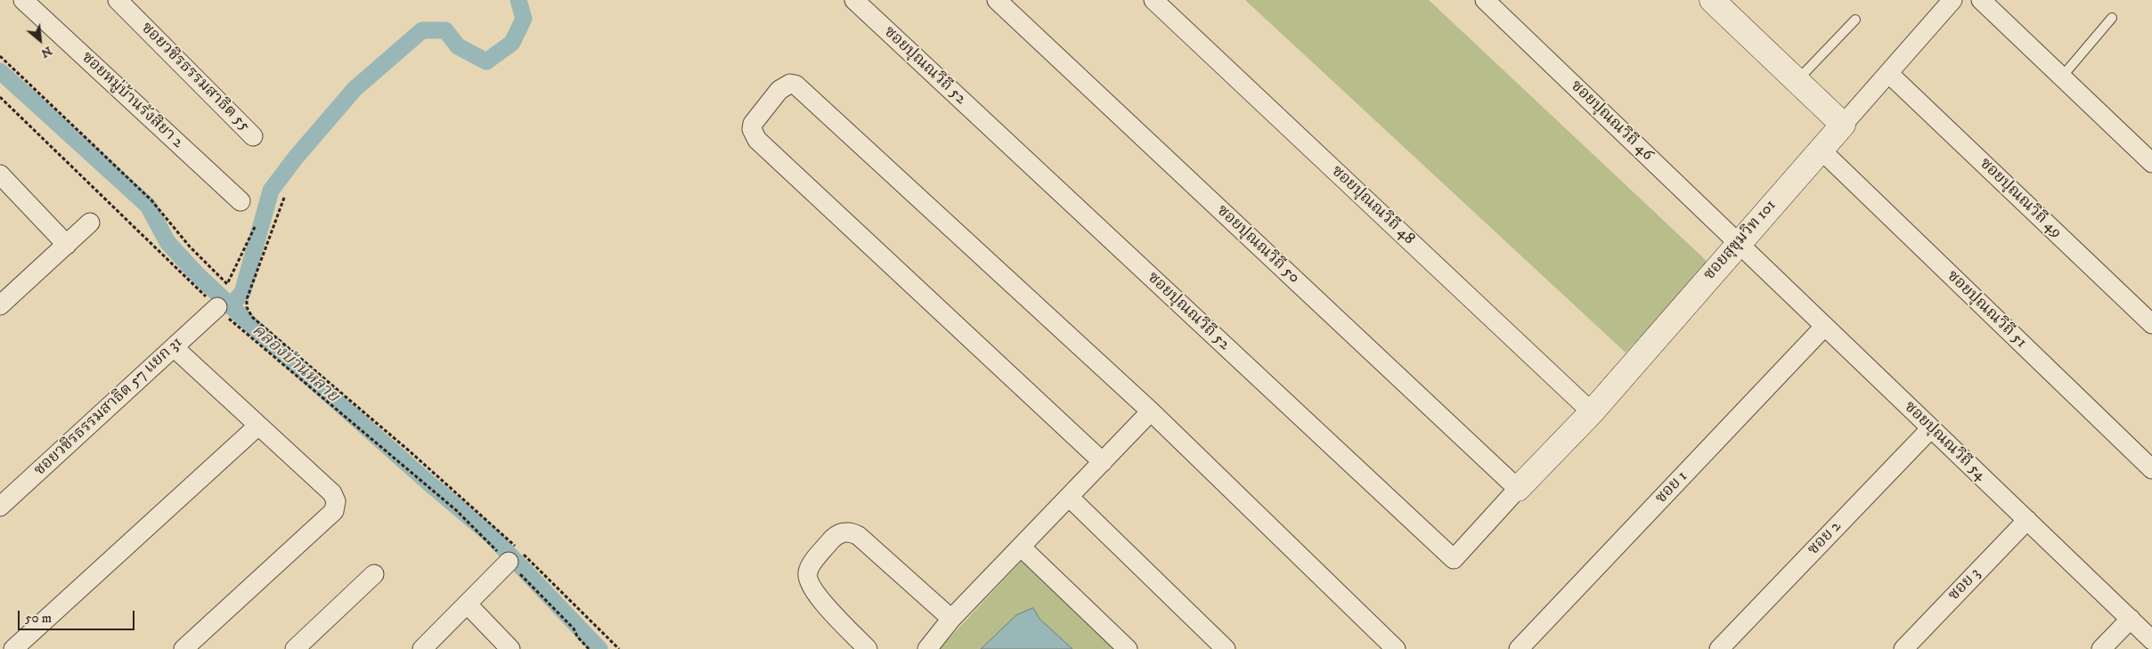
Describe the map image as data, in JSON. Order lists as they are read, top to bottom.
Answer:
{
  "streets": {
    "street": [
      "ซอยปุณณวิถี 52",
      "ซอยวชิรธรรมสาธิต 55",
      "ซอยหมู่บ้านรังสิยา 2",
      "ซอยปุณณวิถี 46",
      "ซอยปุณณวิถี 49",
      "ซอยปุณณวิถี 48",
      "ซอยสุขุมวิท 101",
      "ซอยปุณณวิถี 50",
      "ซอยปุณณวิถี 51",
      "ซอยวชิรธรรมสาธิต 57 แยก 31",
      "ซอยปุณณวิถี 54",
      "ซอย 1",
      "ซอย 2",
      "ซอย 3"
    ]
  },
  "crossings": [
    ["ซอยปุณณวิถี 52", "ซอยสุขุมวิท 101"],
    ["ซอยปุณณวิถี 52", "ซอยปุณณวิถี 50"],
    ["ซอยปุณณวิถี 46", "ซอยสุขุมวิท 101"],
    ["ซอยปุณณวิถี 46", "ซอยปุณณวิถี 54"],
    ["ซอยปุณณวิถี 48", "ซอยสุขุมวิท 101"],
    ["ซอยสุขุมวิท 101", "ซอยปุณณวิถี 50"],
    ["ซอยสุขุมวิท 101", "ซอยปุณณวิถี 51"],
    ["ซอยสุขุมวิท 101", "ซอยปุณณวิถี 54"],
    ["ซอยปุณณวิถี 54", "ซอย 1"],
    ["ซอยปุณณวิถี 54", "ซอย 2"],
    ["ซอยปุณณวิถี 54", "ซอย 3"]
  ],
  "water": ["คลองบ้านหลาย"],
  "scale_bar": "50 m",
  "north": "bottom right"
}
